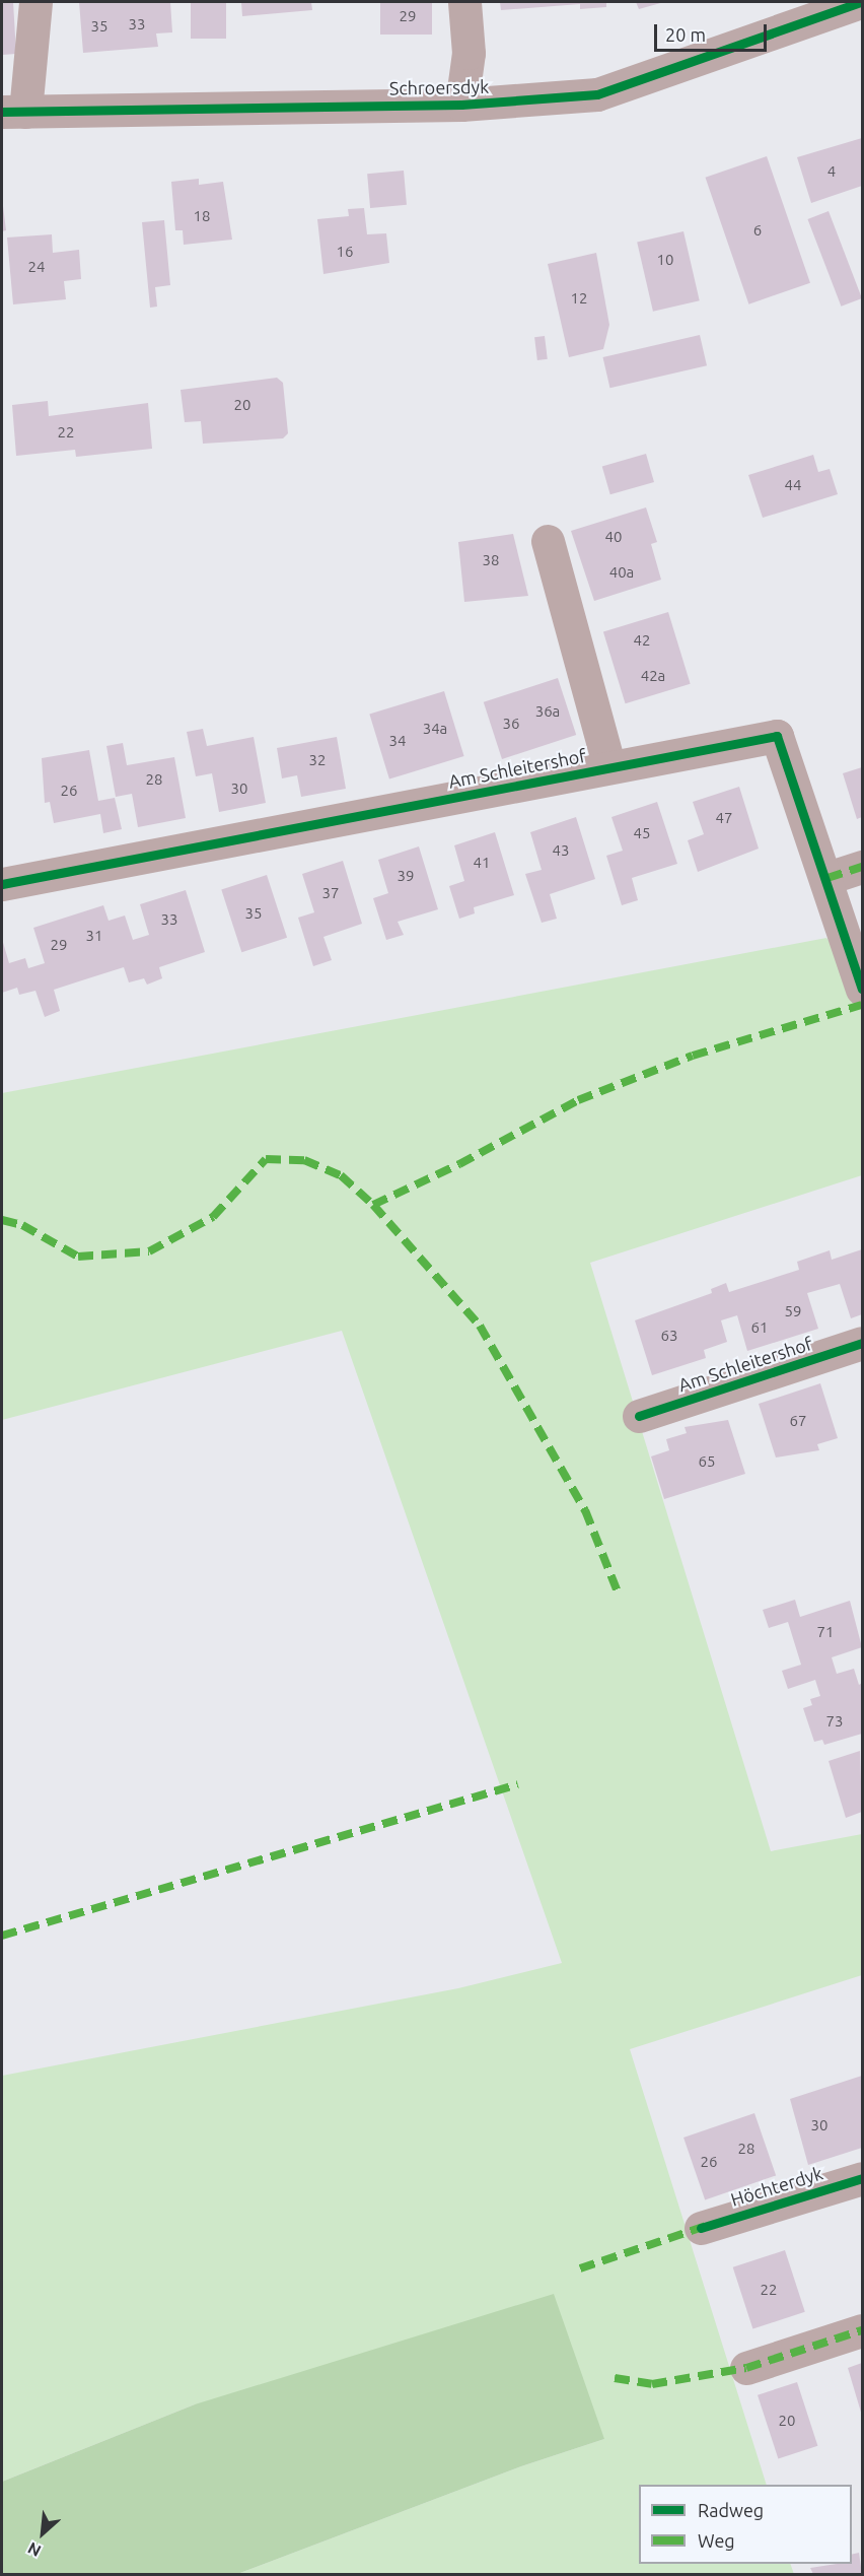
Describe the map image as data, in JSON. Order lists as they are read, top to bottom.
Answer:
{
  "streets": {
    "street": ["Schroersdyk", "Am Schleitershof", "Höchterdyk"]
  },
  "house_numbers": [
    "29",
    "33",
    "35",
    "4",
    "18",
    "6",
    "16",
    "10",
    "24",
    "12",
    "20",
    "22",
    "44",
    "40",
    "38",
    "40a",
    "42",
    "42a",
    "36a",
    "36",
    "34a",
    "34",
    "32",
    "28",
    "30",
    "26",
    "47",
    "45",
    "43",
    "41",
    "39",
    "37",
    "35",
    "33",
    "31",
    "29",
    "59",
    "61",
    "63",
    "67",
    "65",
    "71",
    "73",
    "30",
    "28",
    "26",
    "22",
    "20"
  ],
  "legend": ["Radweg", "Weg"],
  "scale_bar": "20 m",
  "north": "bottom left"
}
